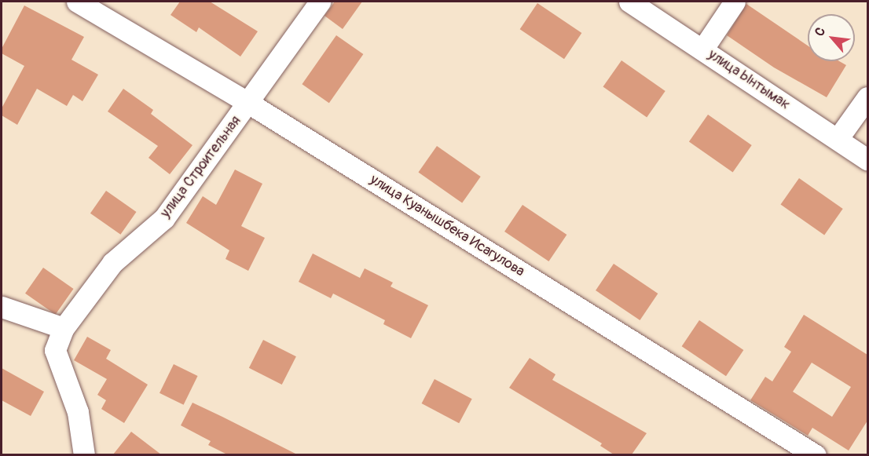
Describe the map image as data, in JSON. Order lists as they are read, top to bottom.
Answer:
{
  "streets": {
    "street": ["улица Ынтымак", "улица Строительная", "улица Куанышбека Исагулова"]
  },
  "crossings": [
    ["улица Строительная", "улица Куанышбека Исагулова"]
  ],
  "north": "top left"
}
